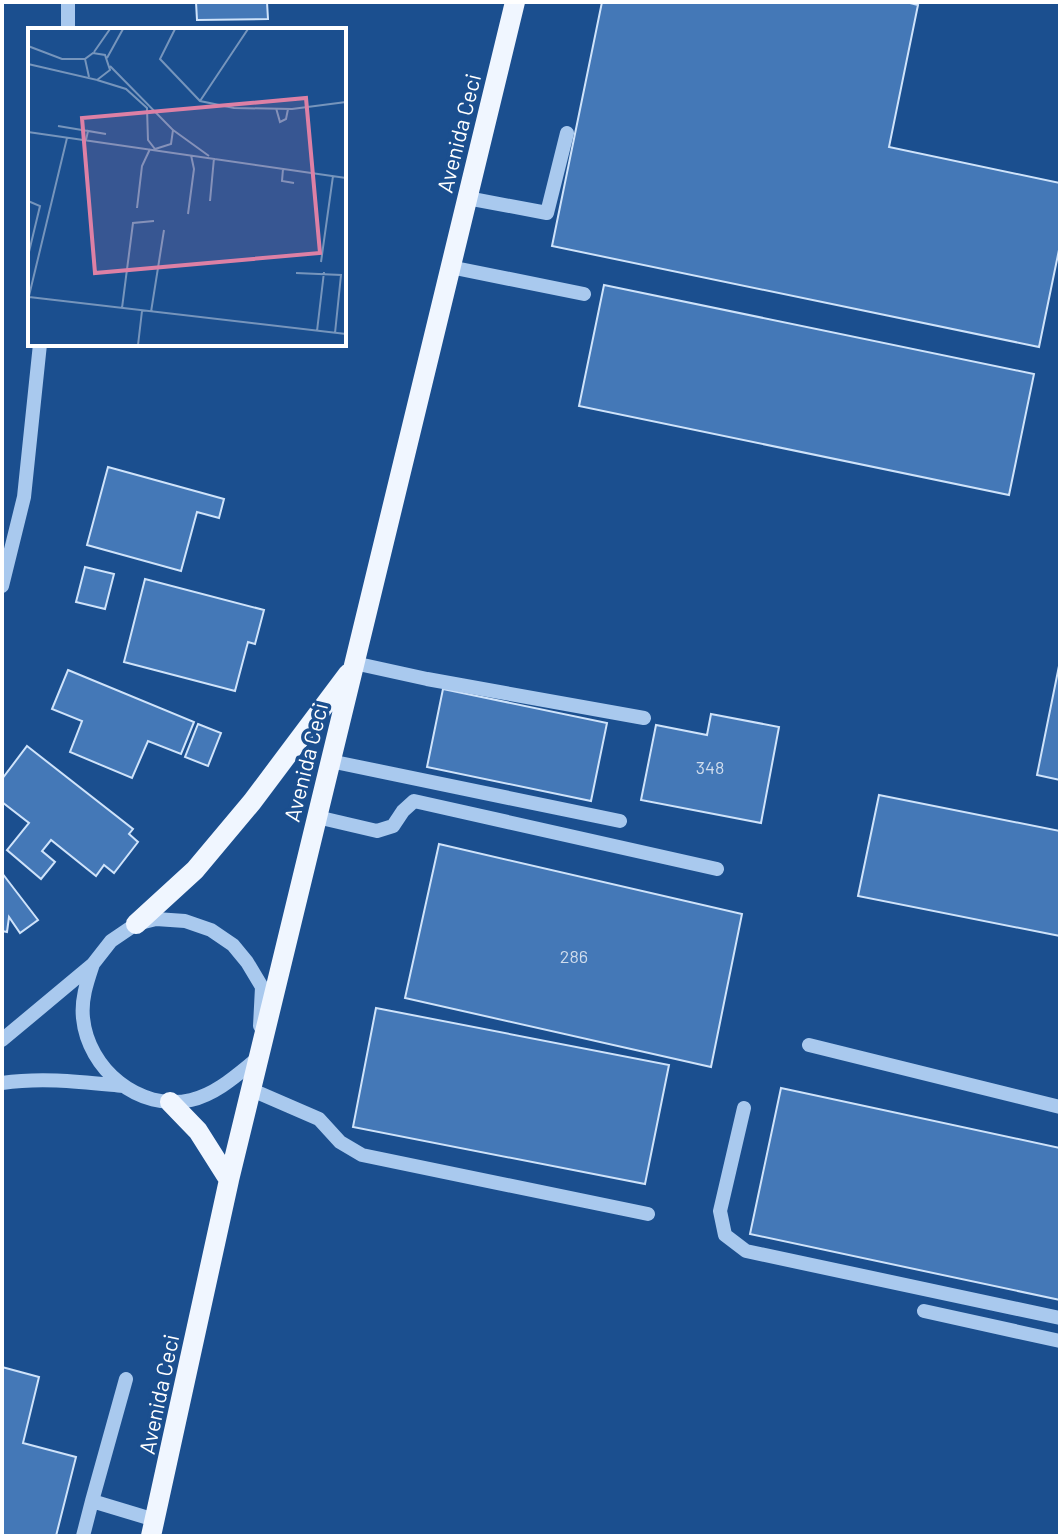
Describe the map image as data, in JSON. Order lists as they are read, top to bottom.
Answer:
{
  "streets": {
    "main road": ["Avenida Ceci"]
  },
  "house_numbers": ["348", "286"]
}
